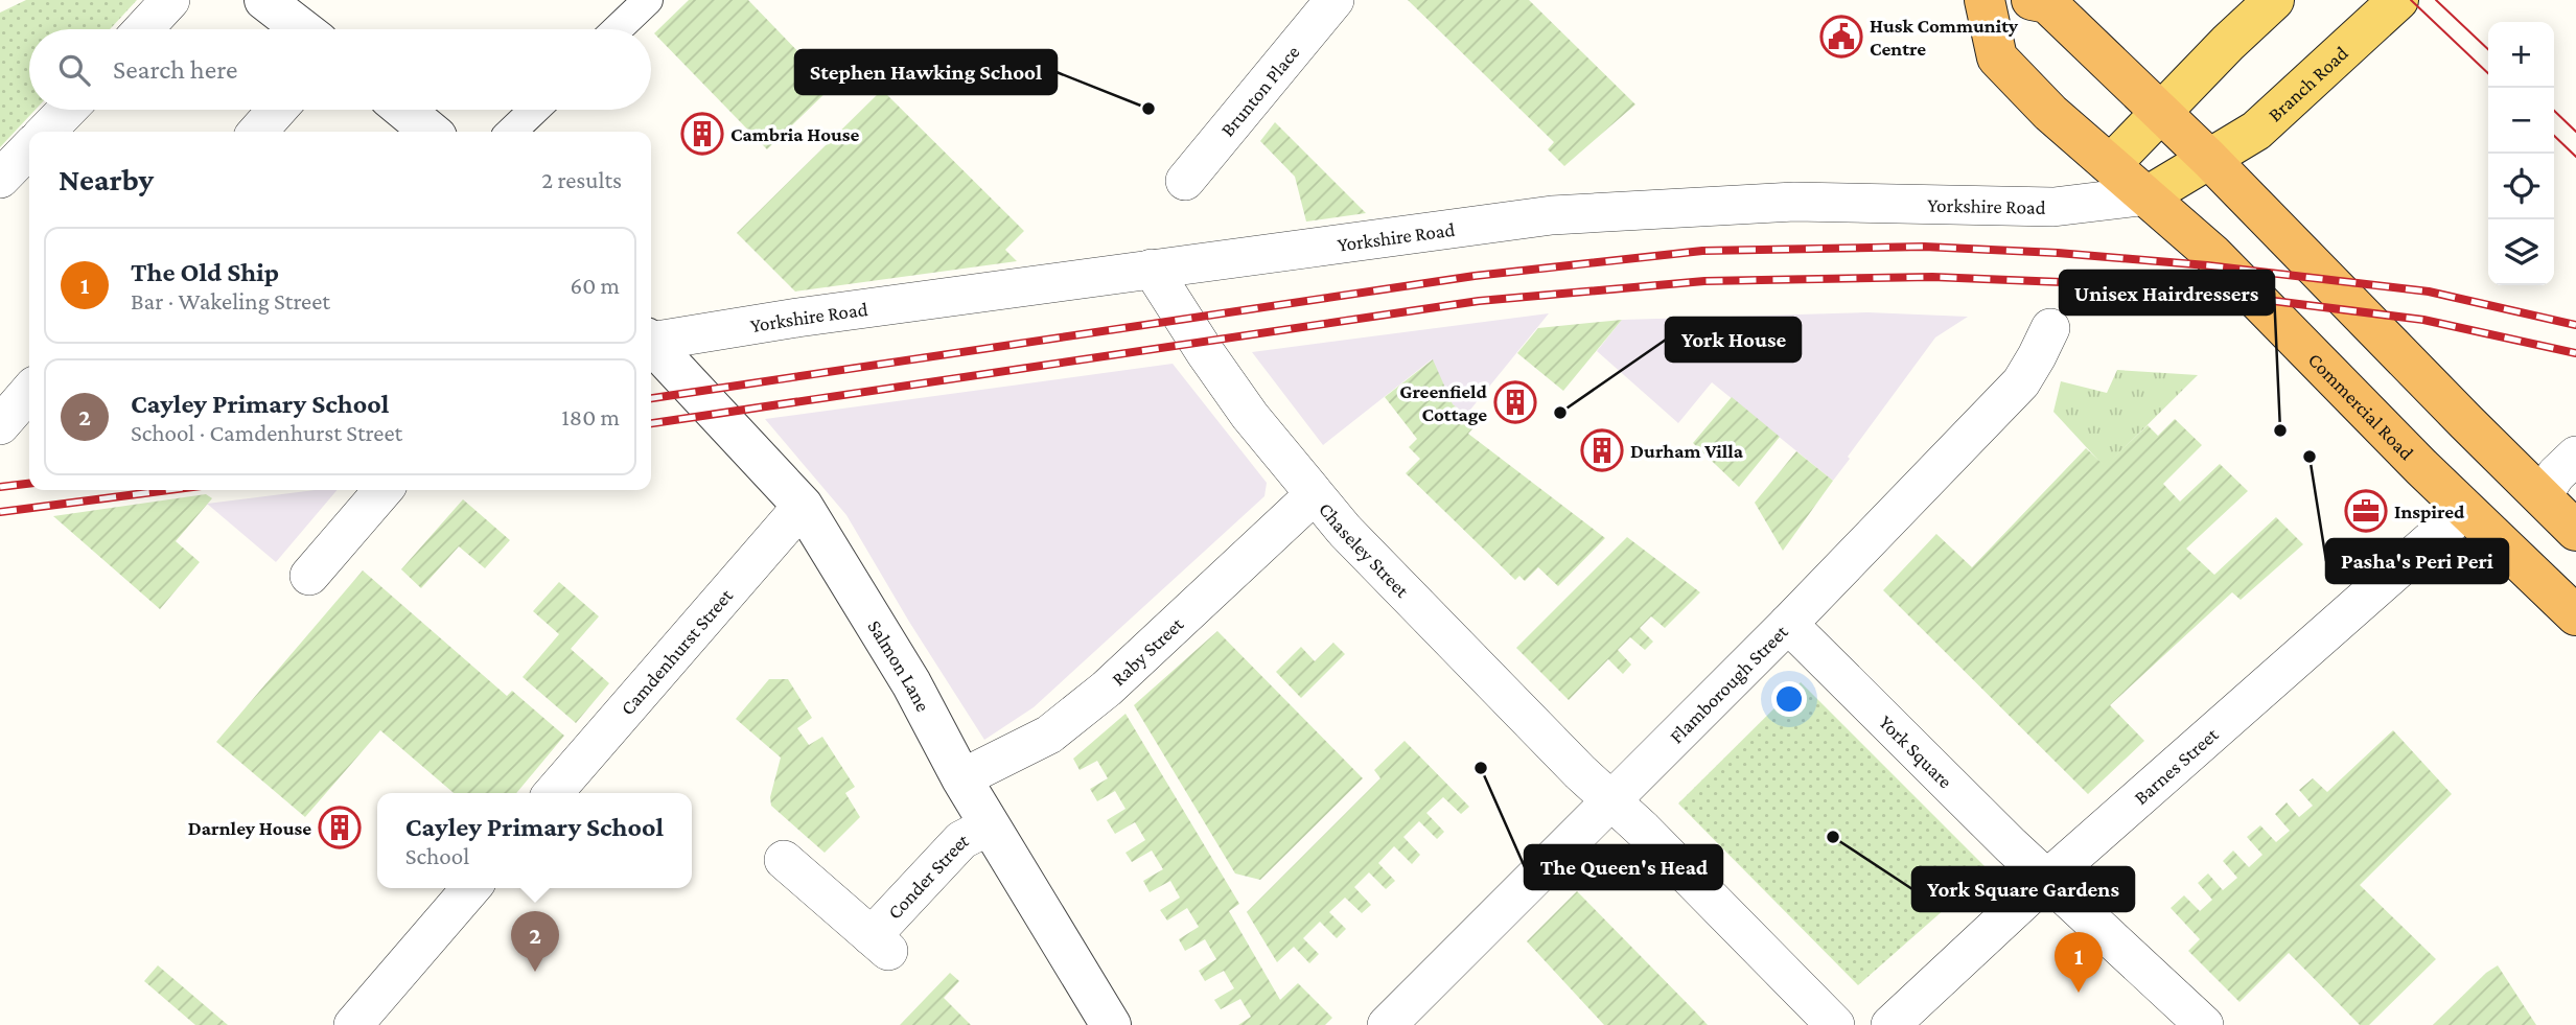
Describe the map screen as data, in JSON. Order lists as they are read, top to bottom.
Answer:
{
  "streets": {
    "highway": ["Commercial Road"],
    "main road": ["Branch Road"],
    "street": [
      "Brunton Place",
      "Yorkshire Road",
      "Chaseley Street",
      "Raby Street",
      "Camdenhurst Street",
      "Salmon Lane",
      "Flamborough Street",
      "York Square",
      "Barnes Street",
      "Conder Street"
    ]
  },
  "crossings": [
    ["Branch Road", "Yorkshire Road"],
    ["Branch Road", "Commercial Road"],
    ["Yorkshire Road", "Commercial Road"],
    ["Yorkshire Road", "Chaseley Street"],
    ["Commercial Road", "Barnes Street"],
    ["Chaseley Street", "Raby Street"],
    ["Chaseley Street", "Flamborough Street"],
    ["Raby Street", "Salmon Lane"],
    ["Camdenhurst Street", "Salmon Lane"],
    ["Salmon Lane", "Conder Street"],
    ["Flamborough Street", "York Square"],
    ["York Square", "Barnes Street"]
  ],
  "places": {
    "public building": ["Husk Community Centre"],
    "other": [
      "Stephen Hawking School",
      "York House",
      "Unisex Hairdressers",
      "Pasha's Peri Peri",
      "The Queen's Head",
      "York Square Gardens"
    ],
    "building": [
      "Cambria House",
      "Greenfield Cottage",
      "Durham Villa",
      "Darnley House"
    ],
    "office": ["Inspired"]
  },
  "page": {
    "map_buttons": ["+", "−"],
    "search": "Search here",
    "heading": ["Nearby", "2 results"],
    "list": [
      {
        "mark": "1",
        "name": "The Old Ship",
        "note": "Bar · Wakeling Street",
        "value": "60 m"
      },
      {
        "mark": "2",
        "name": "Cayley Primary School",
        "note": "School · Camdenhurst Street",
        "value": "180 m"
      }
    ],
    "popup": ["Cayley Primary School", "School"],
    "pins": ["2", "1"]
  }
}
